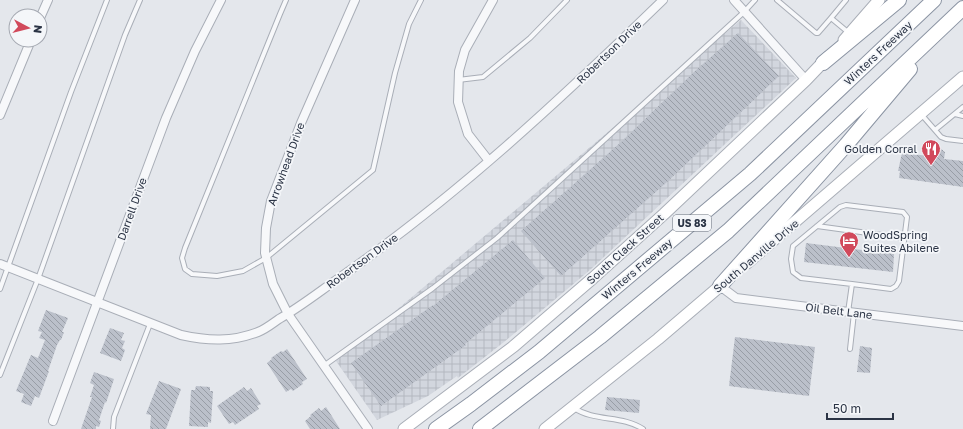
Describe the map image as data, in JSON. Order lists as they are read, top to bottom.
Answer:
{
  "streets": {
    "highway": ["Winters Freeway", "US 83"],
    "main road": ["South Clack Street", "South Danville Drive"],
    "street": [
      "Robertson Drive",
      "Arrowhead Drive",
      "Darrell Drive",
      "Oil Belt Lane"
    ]
  },
  "crossings": [
    ["Robertson Drive", "Arrowhead Drive"],
    ["Robertson Drive", "Darrell Drive"],
    ["South Danville Drive", "Oil Belt Lane"]
  ],
  "places": {
    "restaurant": ["Golden Corral"],
    "hotel": ["WoodSpring Suites Abilene"]
  },
  "scale_bar": "50 m",
  "north": "right"
}
